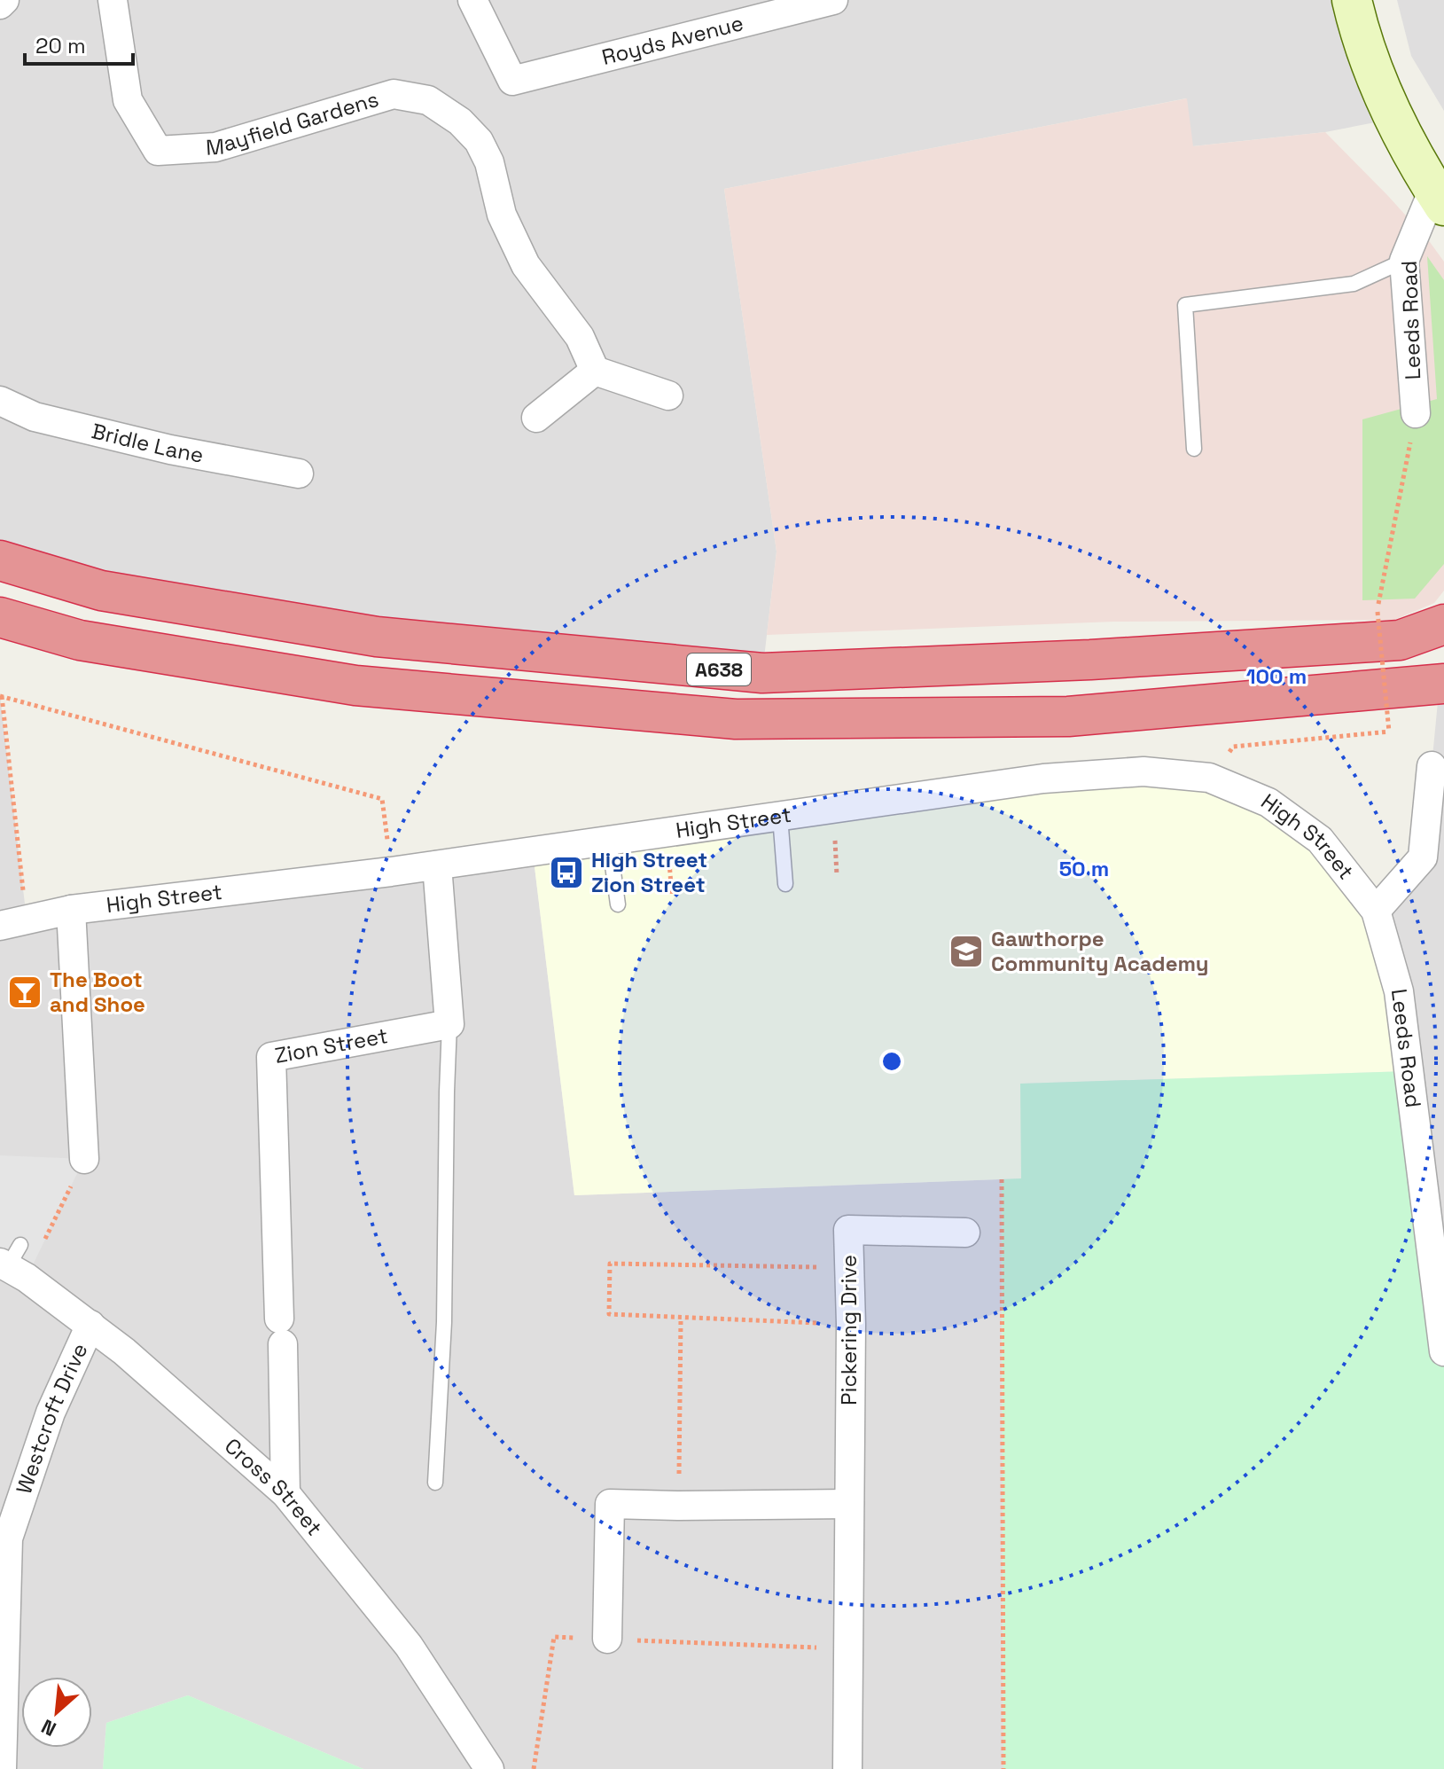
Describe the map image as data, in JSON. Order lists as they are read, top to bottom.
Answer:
{
  "streets": {
    "highway": ["A638"],
    "main road": ["Leeds Road"],
    "street": [
      "Royds Avenue",
      "Mayfield Gardens",
      "Bridle Lane",
      "High Street",
      "Zion Street",
      "Pickering Drive",
      "Westcroft Drive",
      "Cross Street"
    ]
  },
  "crossings": [
    ["Leeds Road", "High Street"],
    ["Zion Street", "Cross Street"],
    ["Westcroft Drive", "Cross Street"]
  ],
  "places": {
    "bus stop": ["High Street Zion Street"],
    "school or university": ["Gawthorpe Community Academy"],
    "bar": ["The Boot and Shoe"]
  },
  "scale_bar": "20 m",
  "north": "bottom left",
  "rings": ["100 m", "50 m"]
}
